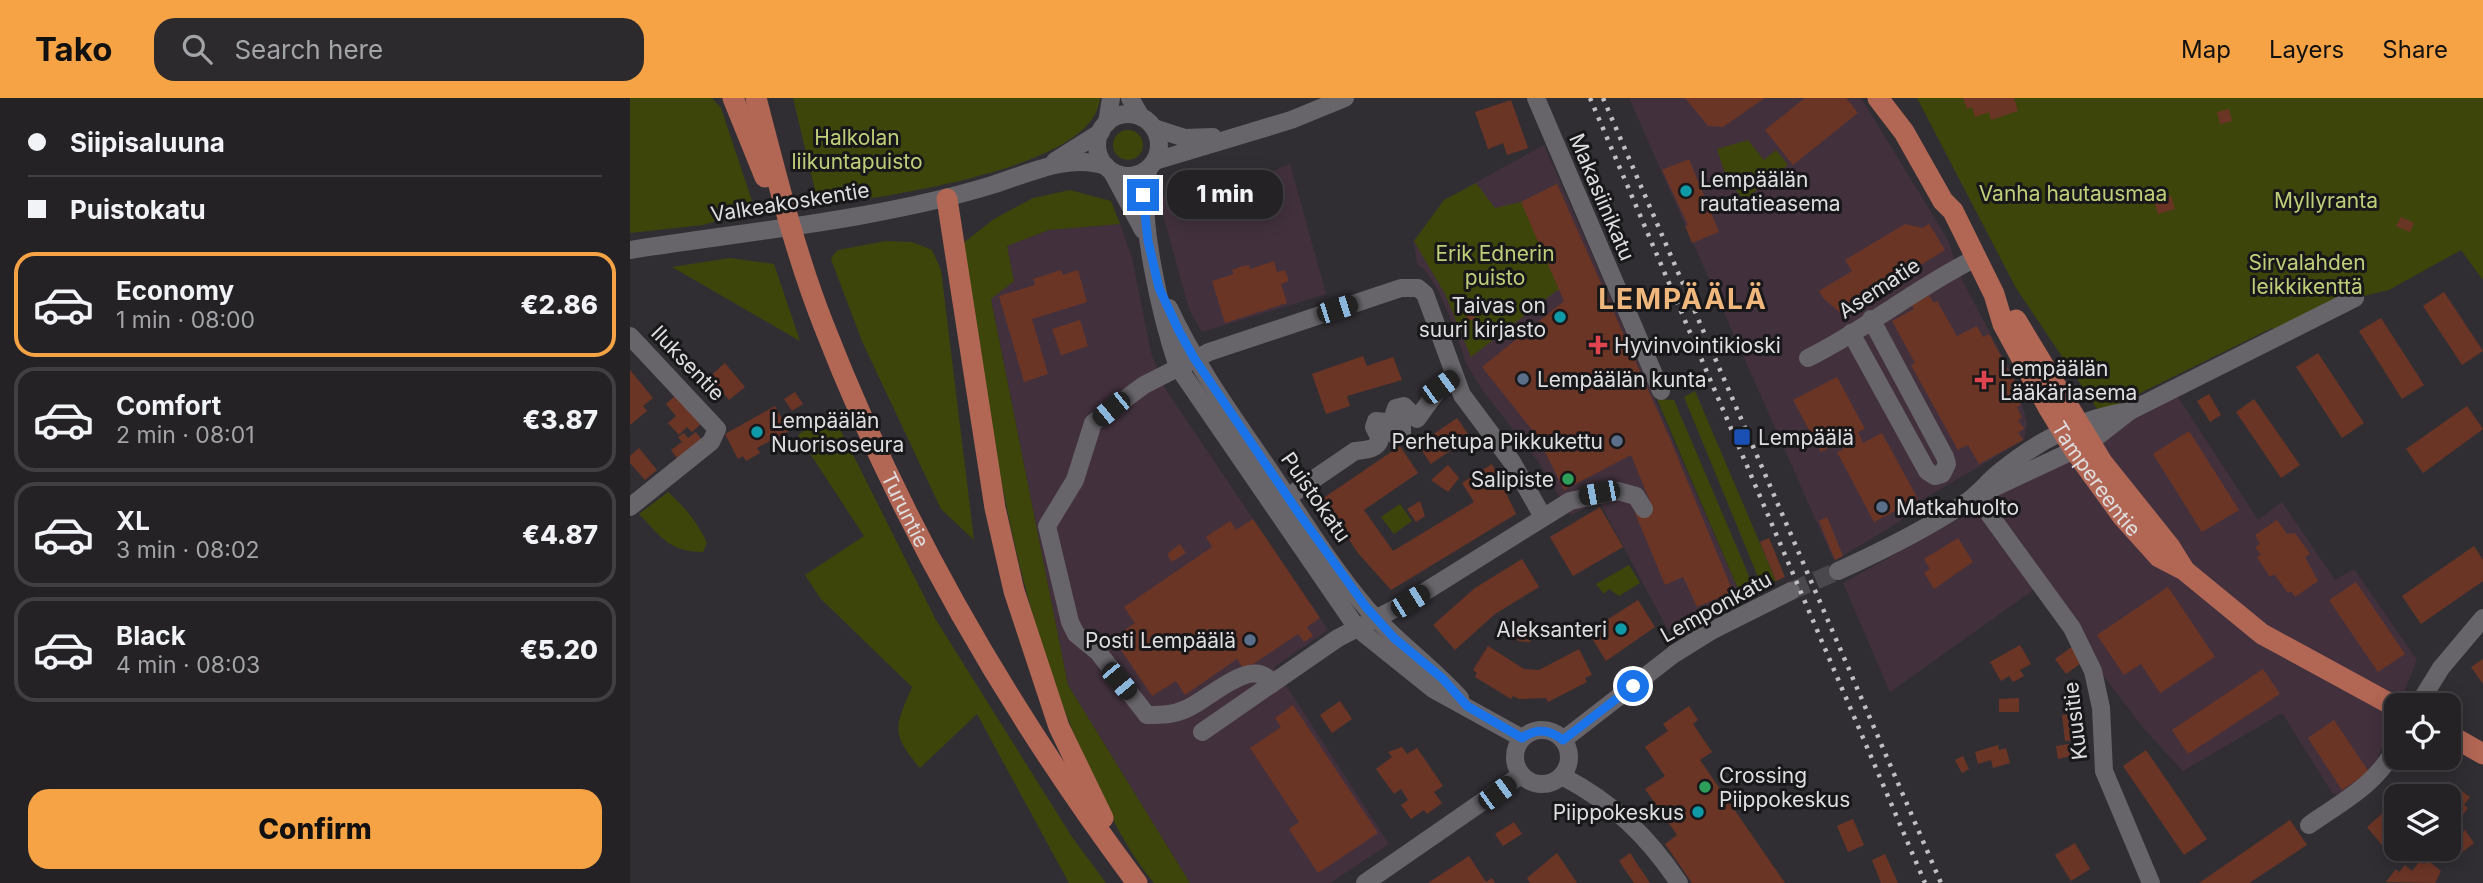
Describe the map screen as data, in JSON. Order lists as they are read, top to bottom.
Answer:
{
  "streets": {
    "main road": ["Tampereentie", "Turuntie"],
    "street": [
      "Makasiinikatu",
      "Valkeakoskentie",
      "Asematie",
      "Iluksentie",
      "Puistokatu",
      "Lemponkatu",
      "Kuusitie"
    ]
  },
  "crossings": [
    ["Valkeakoskentie", "Puistokatu"],
    ["Asematie", "Tampereentie"],
    ["Puistokatu", "Lemponkatu"]
  ],
  "districts": ["LEMPÄÄLÄ"],
  "parks": [
    "Halkolan liikuntapuisto",
    "Vanha hautausmaa",
    "Myllyranta",
    "Erik Ednerin puisto",
    "Sirvalahden leikkikenttä"
  ],
  "places": {
    "other": [
      "Lempäälän rautatieasema",
      "Taivas on suuri kirjasto",
      "Lempäälän kunta",
      "Lempäälän Nuorisoseura",
      "Perhetupa Pikkukettu",
      "Salipiste",
      "Matkahuolto",
      "Aleksanteri",
      "Posti Lempäälä",
      "Crossing Piippokeskus",
      "Piippokeskus"
    ],
    "health": ["Hyvinvointikioski", "Lempäälän Lääkäriasema"],
    "transit": ["Lempäälä"]
  },
  "page": {
    "header": "Tako",
    "search": "Search here",
    "nav": ["Map", "Layers", "Share"],
    "banner": ["Siipisaluuna", "Puistokatu"],
    "bubble": "1 min",
    "list": [
      {
        "name": "Economy",
        "note": "1 min · 08:00",
        "value": "€2.86"
      },
      {
        "name": "Comfort",
        "note": "2 min · 08:01",
        "value": "€3.87"
      },
      {
        "name": "XL",
        "note": "3 min · 08:02",
        "value": "€4.87"
      },
      {
        "name": "Black",
        "note": "4 min · 08:03",
        "value": "€5.20"
      }
    ],
    "buttons": "Confirm"
  }
}
